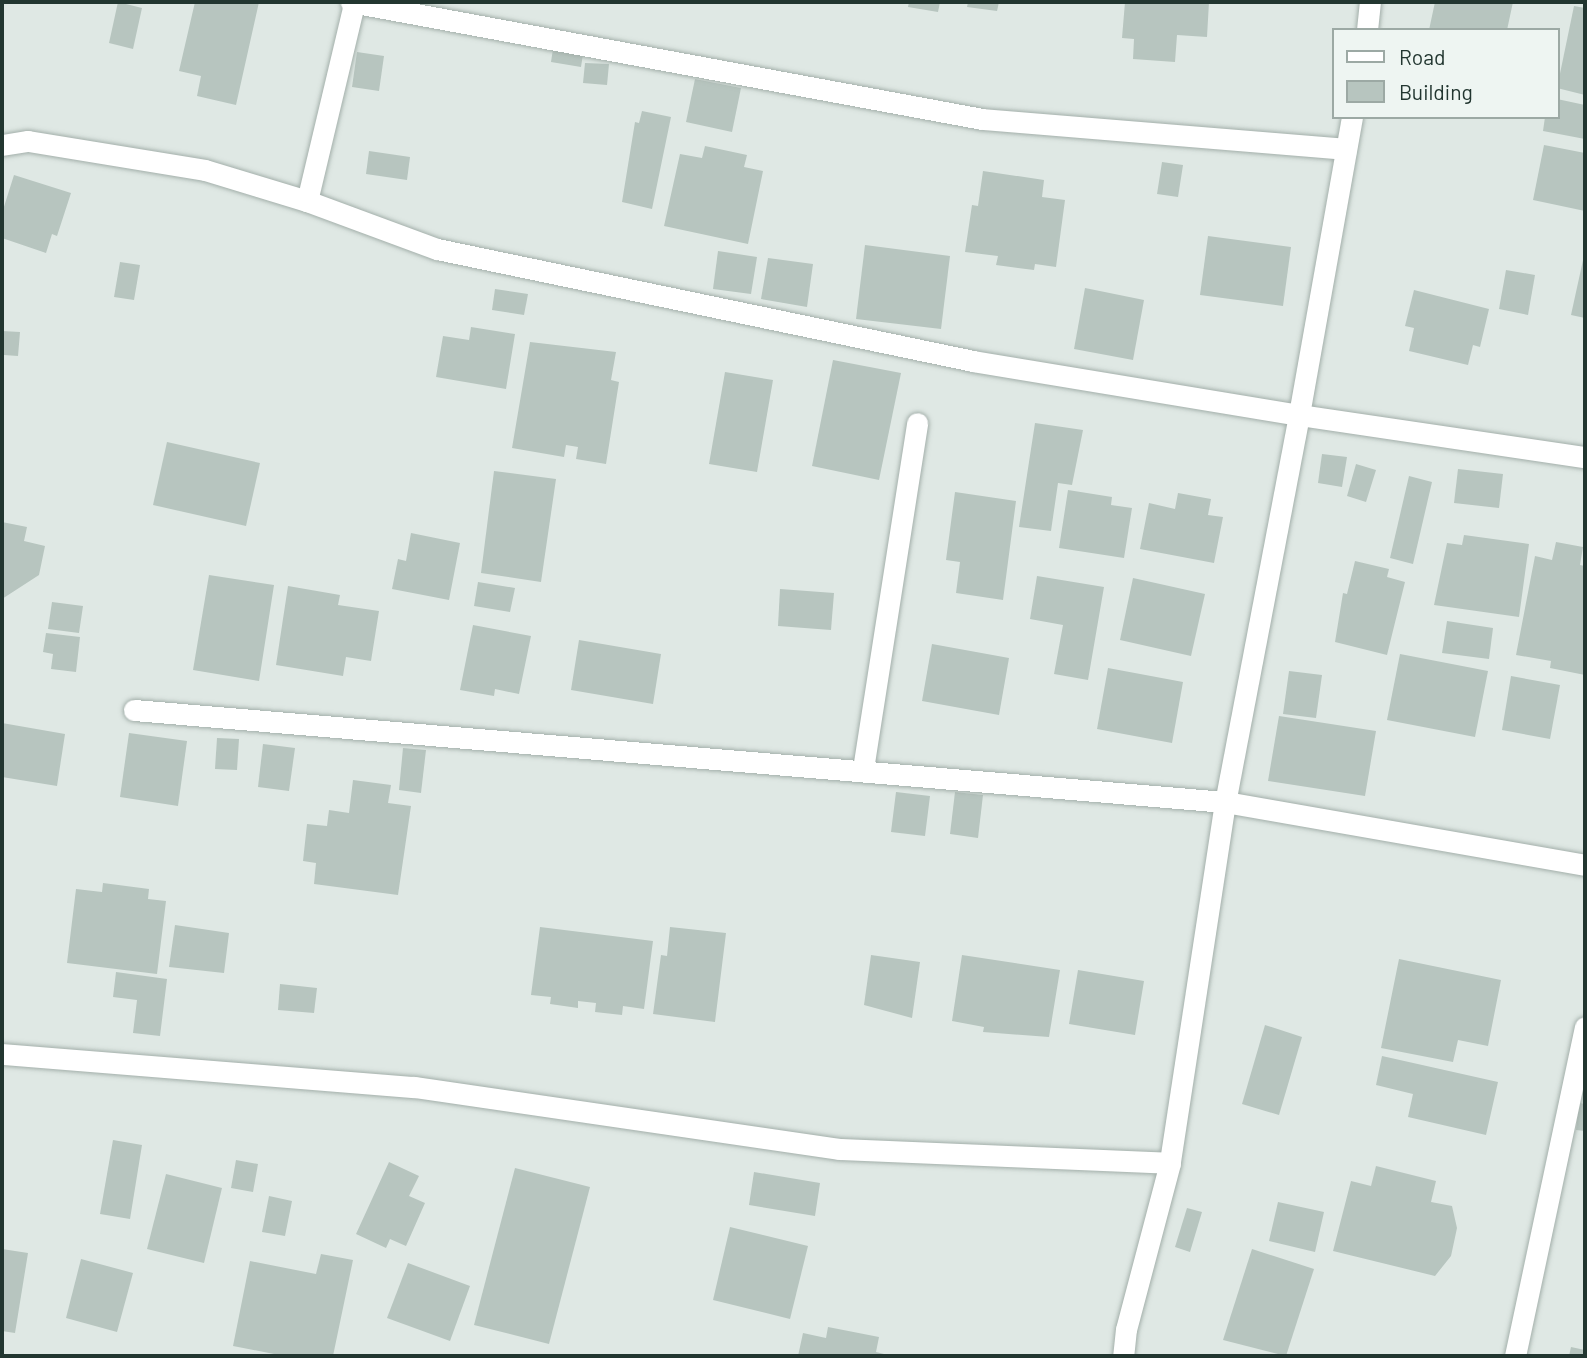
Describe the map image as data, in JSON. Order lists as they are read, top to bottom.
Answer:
{
  "legend": ["Road", "Building"]
}
